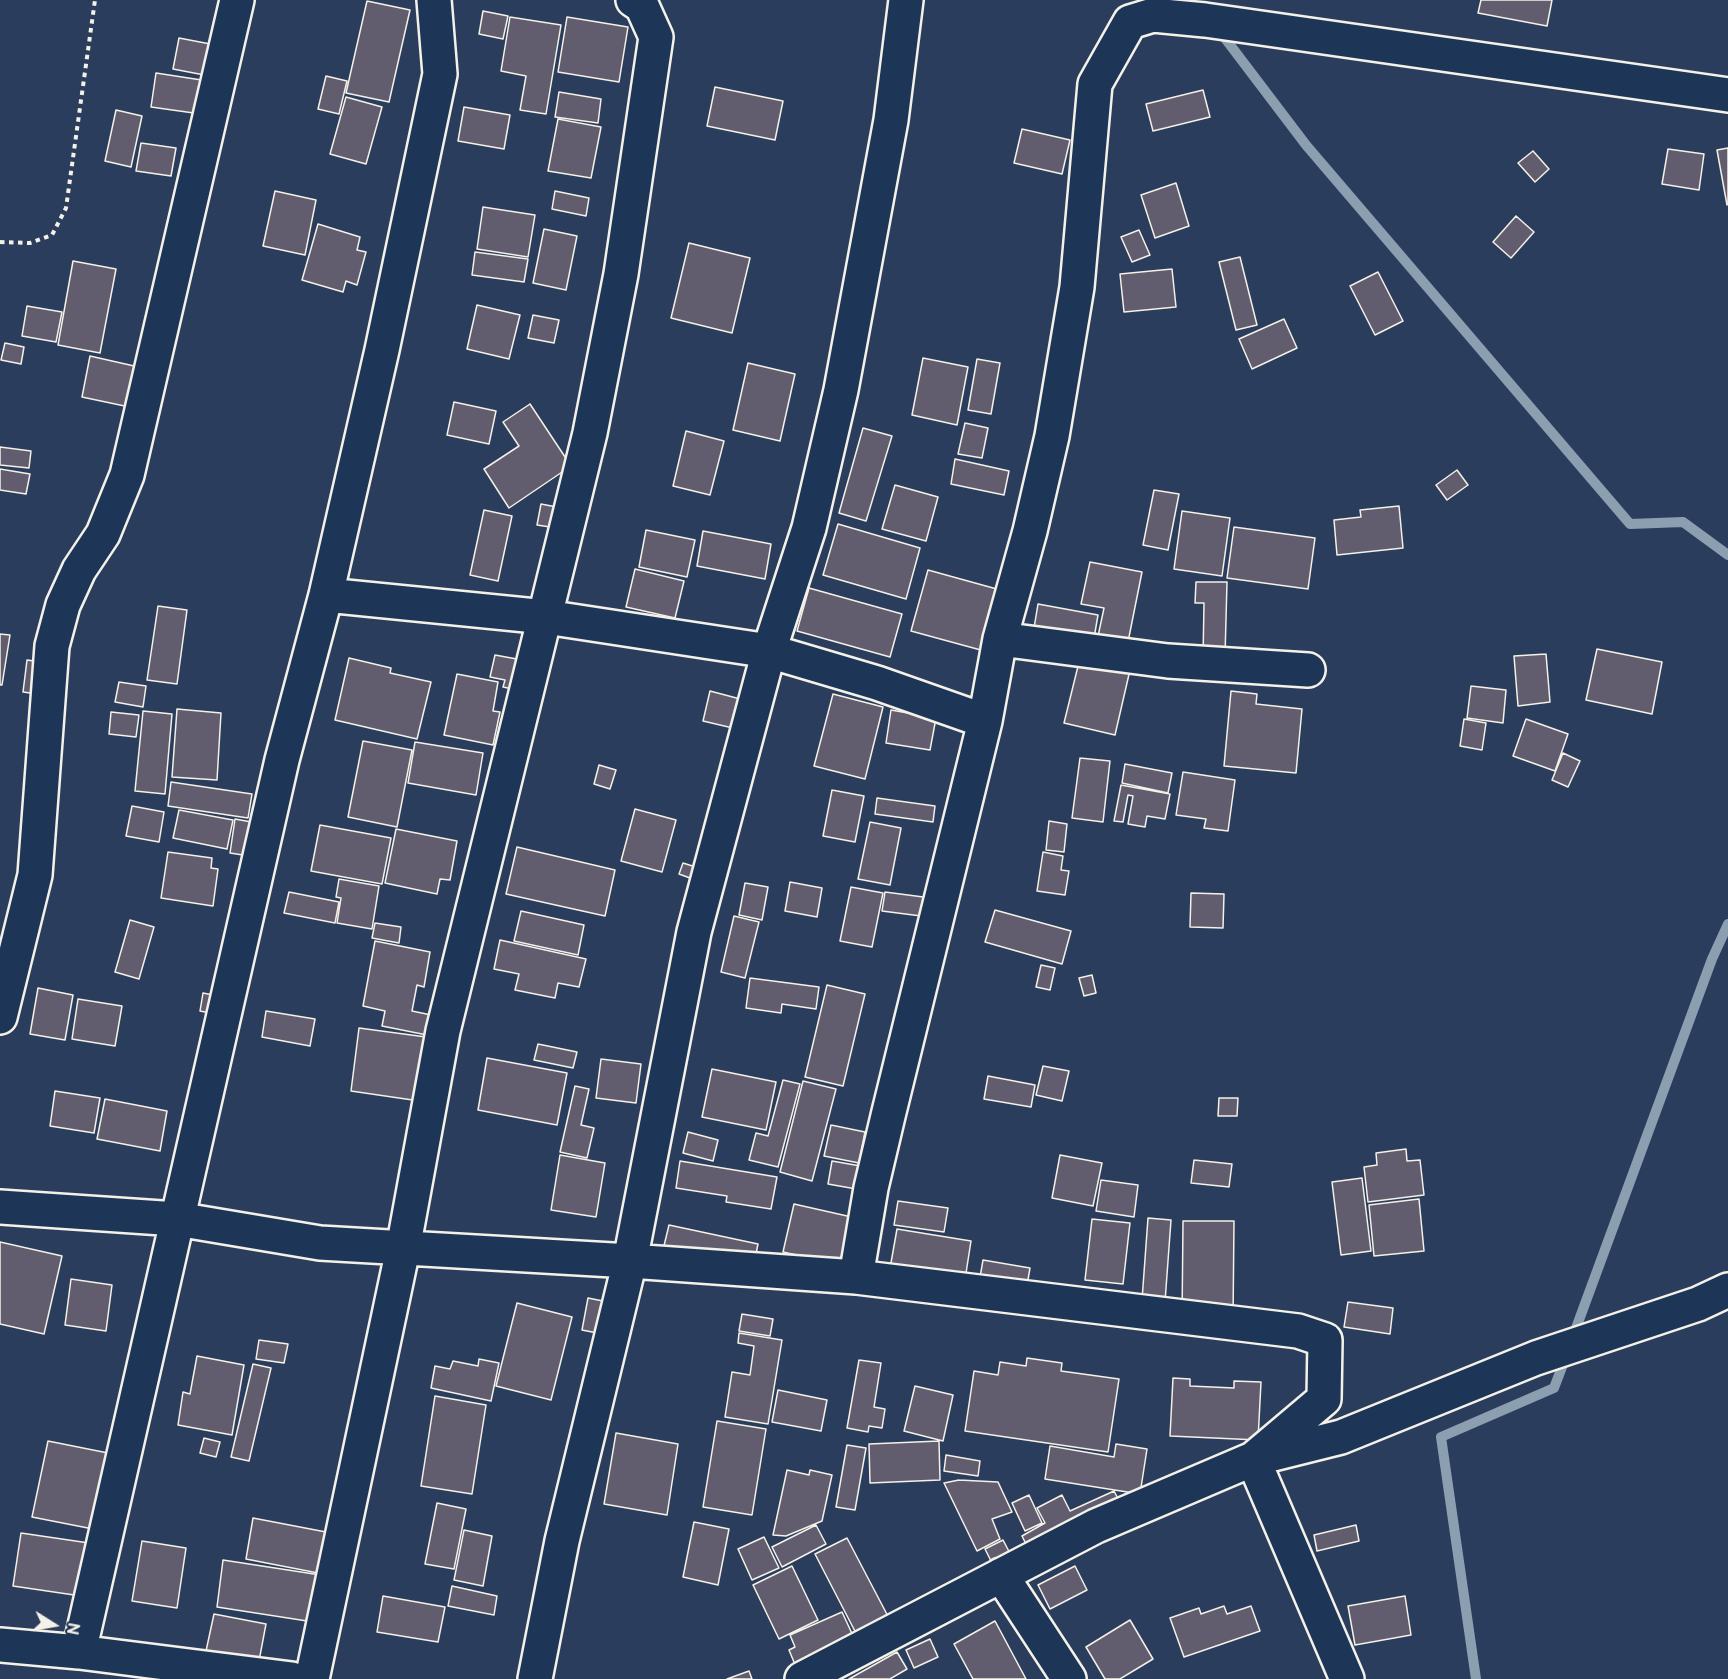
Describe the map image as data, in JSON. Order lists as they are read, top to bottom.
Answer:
{
  "north": "right"
}
